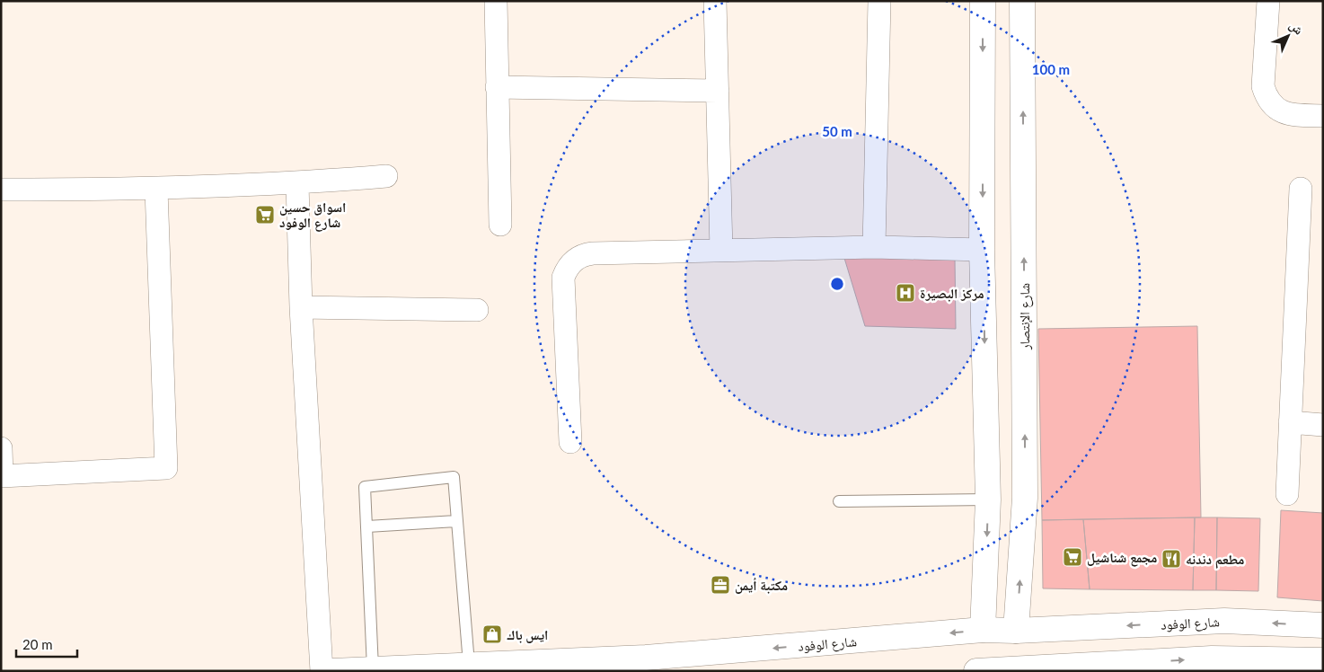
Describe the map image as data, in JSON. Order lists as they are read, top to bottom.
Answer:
{
  "streets": {
    "main road": ["شارع الإنتصار", "شارع الوفود"]
  },
  "crossings": [
    ["شارع الإنتصار", "شارع الوفود"]
  ],
  "places": {
    "supermarket": ["اسواق حسين شارع الوفود", "مجمع شناشيل"],
    "hospital": ["مركز البصيرة"],
    "restaurant": ["مطعم دندنه"],
    "office": ["مكتبة أيمن"],
    "shop": ["ايس باك"]
  },
  "scale_bar": "20 m",
  "north": "top right",
  "rings": ["100 m", "50 m"]
}
